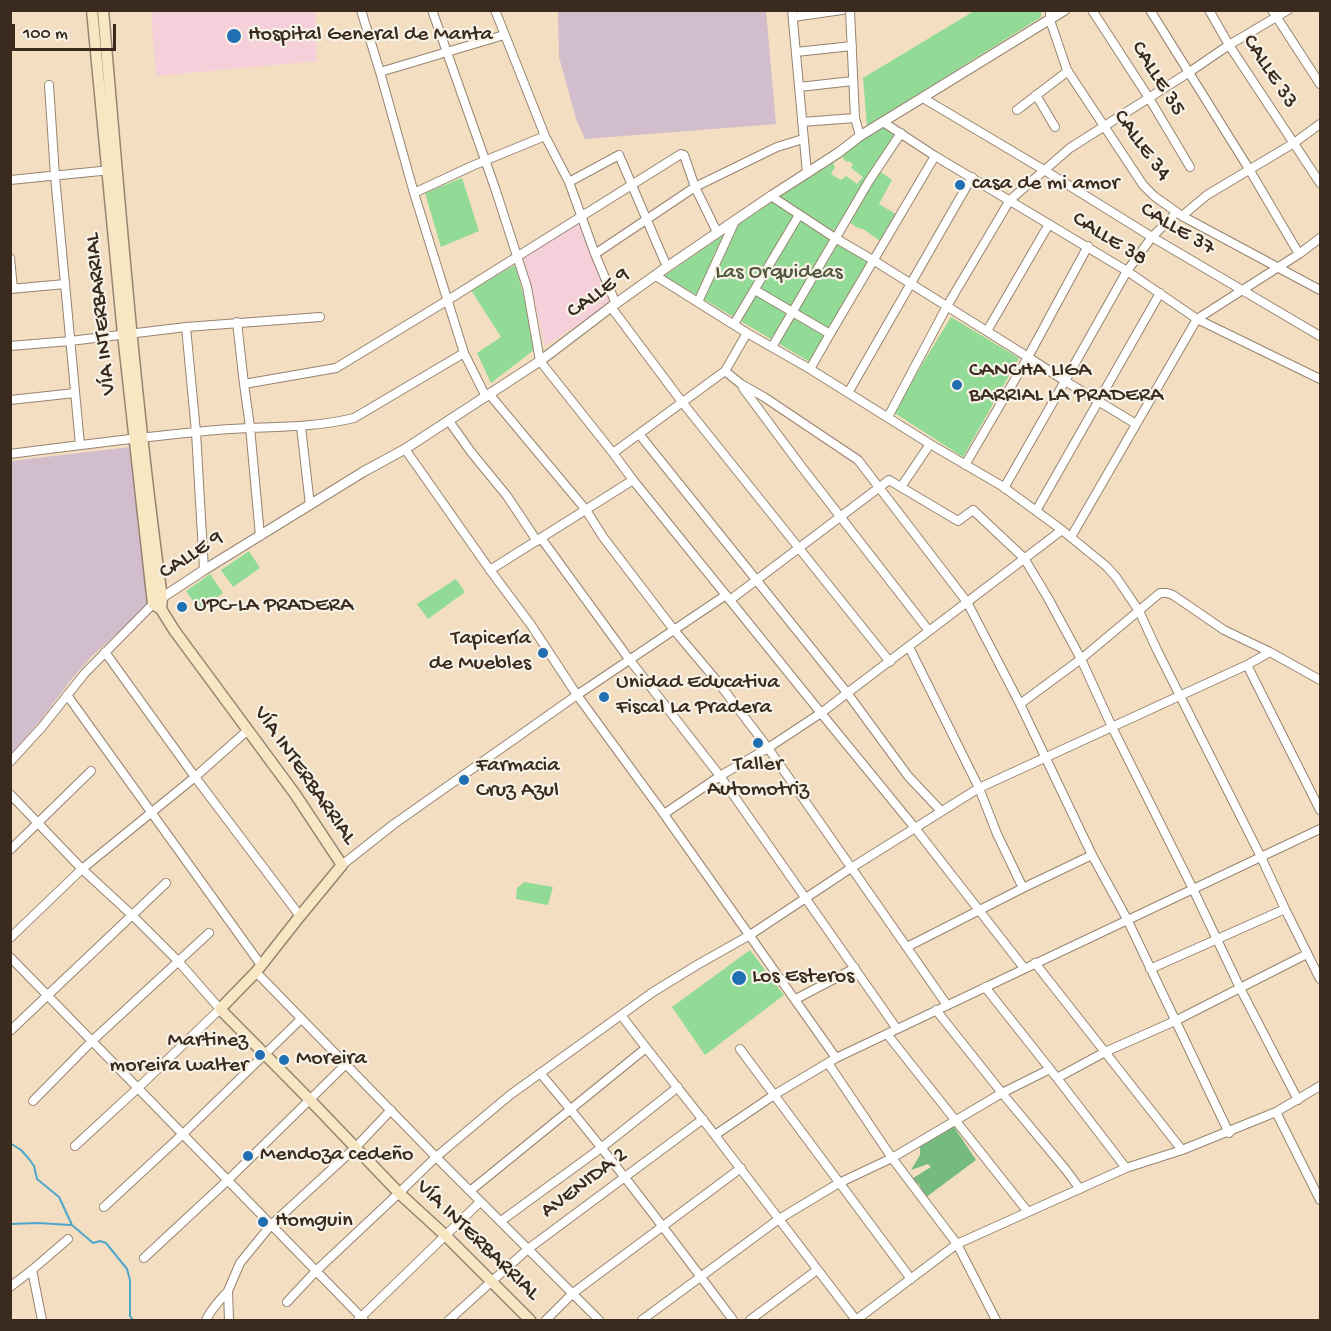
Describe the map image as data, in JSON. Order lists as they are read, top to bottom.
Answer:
{
  "streets": {
    "main road": ["VÍA INTERBARRIAL"],
    "street": [
      "CALLE 33",
      "CALLE 35",
      "CALLE 34",
      "CALLE 37",
      "CALLE 38",
      "CALLE 9",
      "AVENIDA 2"
    ]
  },
  "crossings": [
    ["CALLE 34", "CALLE 9"],
    ["CALLE 37", "CALLE 9"],
    ["CALLE 38", "CALLE 9"],
    ["CALLE 9", "VÍA INTERBARRIAL"],
    ["VÍA INTERBARRIAL", "AVENIDA 2"]
  ],
  "parks": ["Las Orquideas"],
  "places": [
    "Hospital General de Manta",
    "casa de mi amor",
    "CANCHA LIGA BARRIAL LA PRADERA",
    "UPC-LA PRADERA",
    "Tapicería de Muebles",
    "Unidad Educativa Fiscal La Pradera",
    "Taller Automotriz",
    "Farmacia Cruz Azul",
    "Los Esteros",
    "Martinez moreira walter",
    "Moreira",
    "Mendoza cedeño",
    "Homguin"
  ],
  "scale_bar": "100 m"
}
